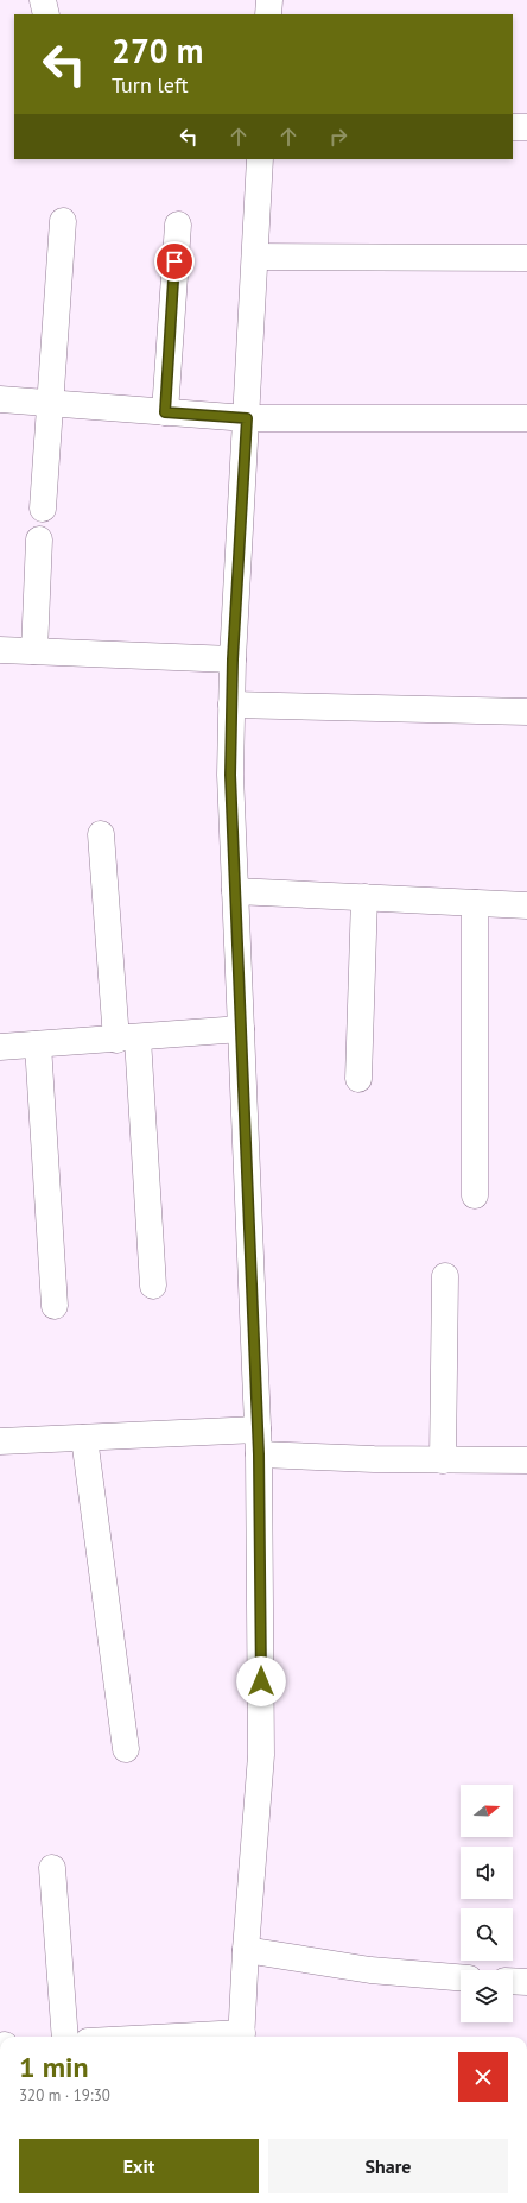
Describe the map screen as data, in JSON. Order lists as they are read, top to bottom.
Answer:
{
  "north": "right",
  "page": {
    "turn": ["270 m", "Turn left"],
    "heading": ["1 min", "320 m · 19:30"],
    "buttons": ["Exit", "Share"]
  }
}
